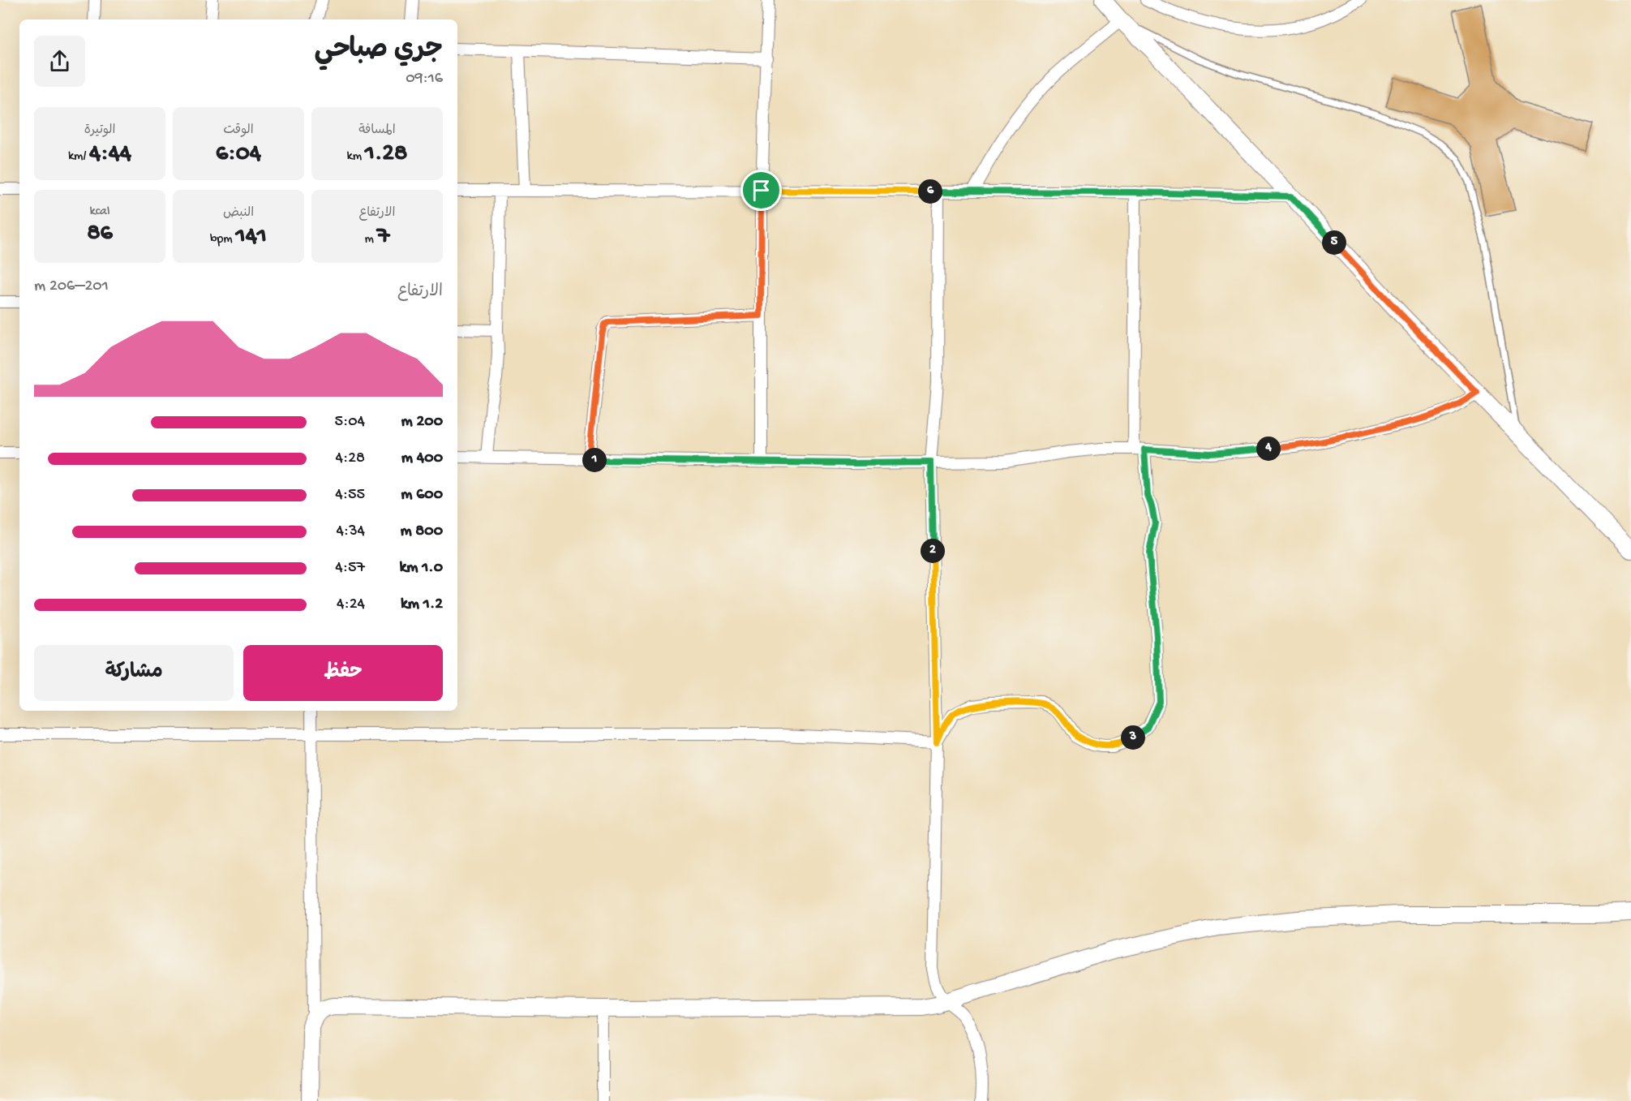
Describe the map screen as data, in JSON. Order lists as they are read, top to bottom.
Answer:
{
  "page": {
    "heading": ["جري صباحي", "09:16"],
    "stats": [
      ["المسافة", "1.28 km"],
      ["الوقت", "6:04"],
      ["الوتيرة", "4:44 /km"],
      ["الارتفاع", "7 m"],
      ["النبض", "141 bpm"],
      ["kcal", "86"]
    ],
    "pins": [
      "6",
      "5",
      "4",
      "1",
      "2",
      "3"
    ],
    "chart": ["الارتفاع", "201–206 m"],
    "list": [
      {
        "name": "200 m",
        "note": "5:04"
      },
      {
        "name": "400 m",
        "note": "4:28"
      },
      {
        "name": "600 m",
        "note": "4:55"
      },
      {
        "name": "800 m",
        "note": "4:34"
      },
      {
        "name": "1.0 km",
        "note": "4:57"
      },
      {
        "name": "1.2 km",
        "note": "4:24"
      }
    ],
    "buttons": ["حفظ", "مشاركة"]
  }
}
